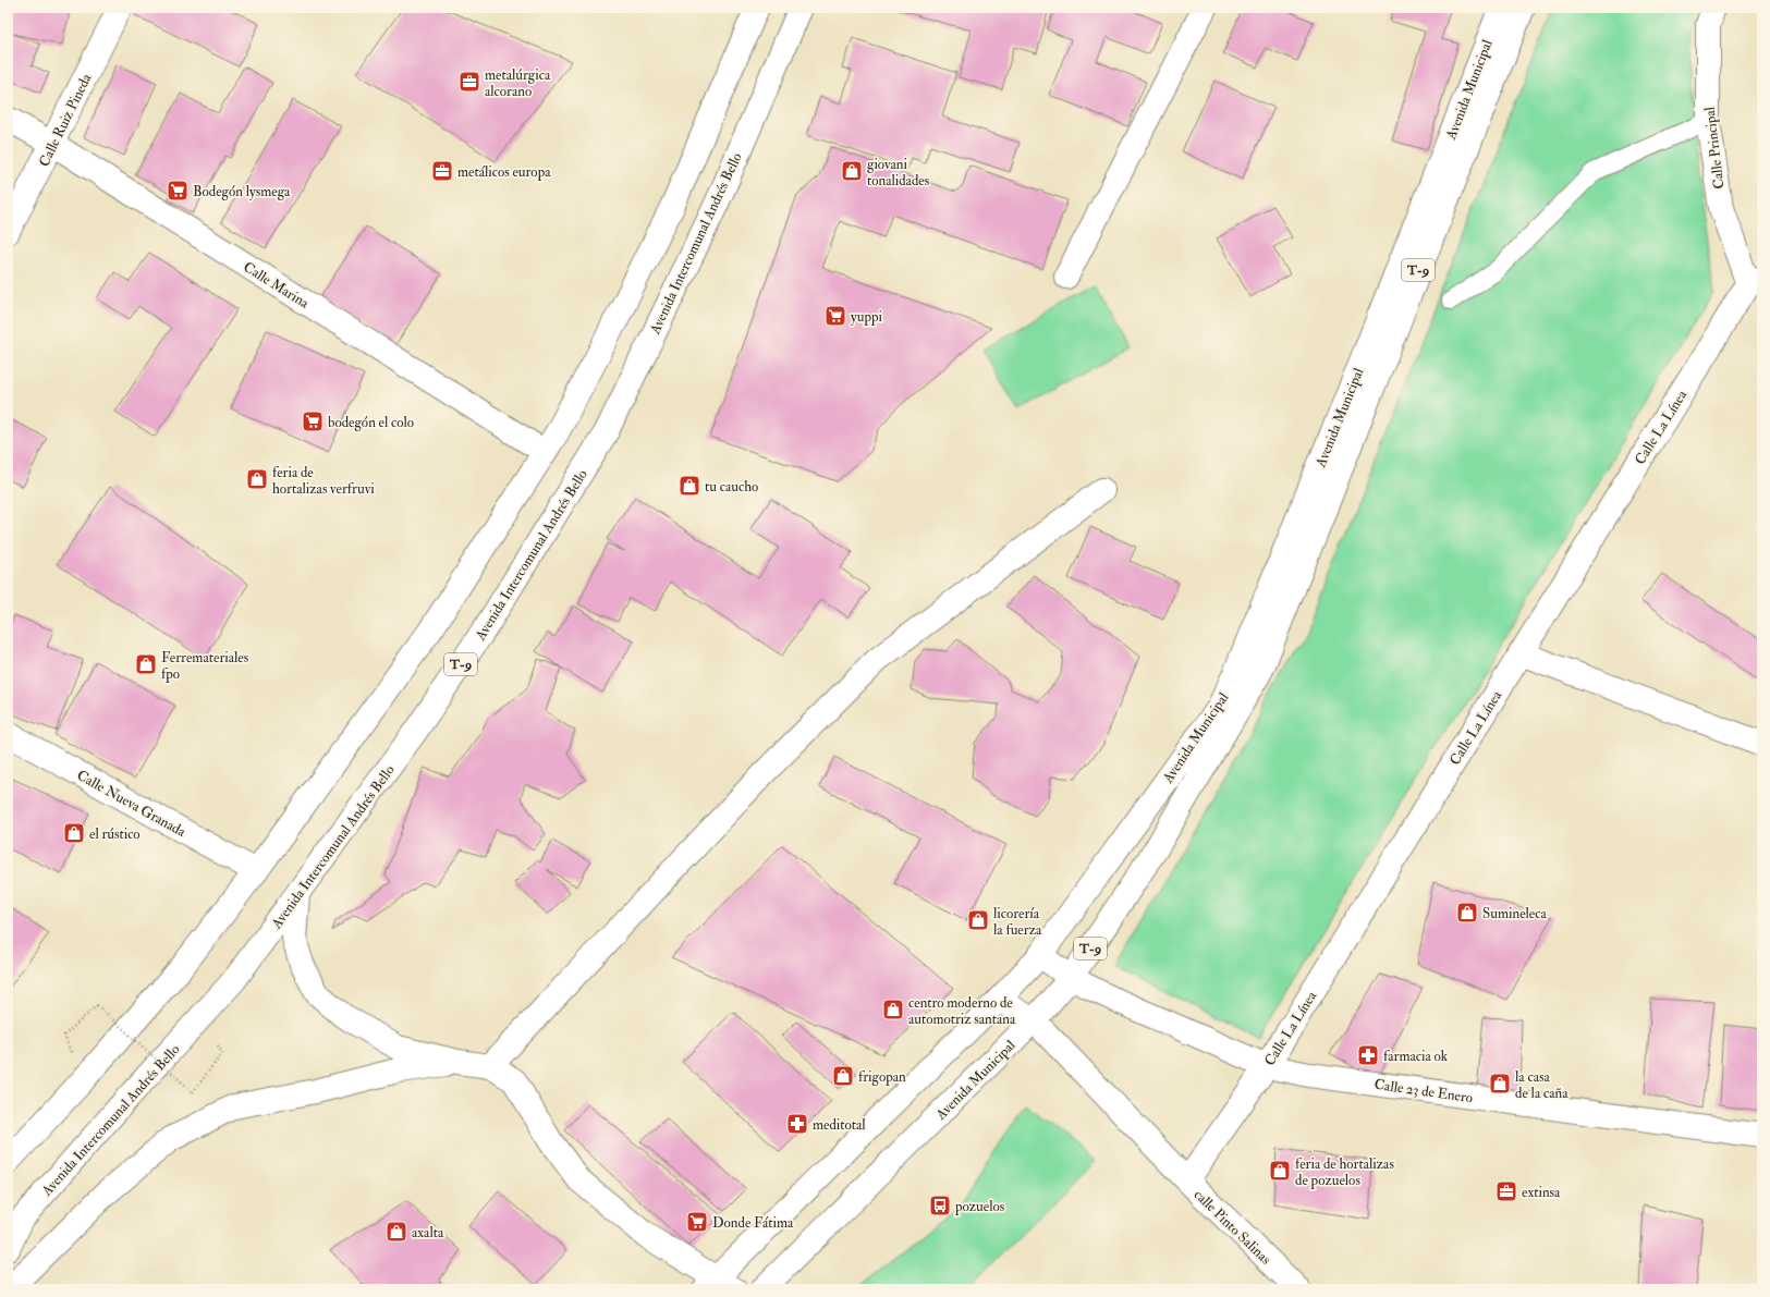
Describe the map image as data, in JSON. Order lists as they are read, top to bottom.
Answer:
{
  "streets": {
    "main road": [
      "Avenida Municipal",
      "Calle Ruiz Pineda",
      "Calle Principal",
      "Avenida Intercomunal Andrés Bello",
      "T-9",
      "Calle Marina",
      "Calle La Línea",
      "Calle Nueva Granada",
      "Calle 23 de Enero",
      "calle Pinto Salinas"
    ]
  },
  "crossings": [
    ["Avenida Municipal", "Calle 23 de Enero"],
    ["Avenida Municipal", "calle Pinto Salinas"],
    ["Calle Ruiz Pineda", "Calle Marina"],
    ["Calle Principal", "Calle La Línea"],
    ["Calle La Línea", "Calle 23 de Enero"],
    ["Calle La Línea", "calle Pinto Salinas"]
  ],
  "places": {
    "office": ["metalúrgica alcorano", "metálicos europa", "extinsa"],
    "shop": [
      "giovani tonalidades",
      "feria de hortalizas verfruvi",
      "tu caucho",
      "Ferremateriales fpo",
      "el rústico",
      "Sumineleca",
      "licorería la fuerza",
      "centro moderno de automotriz santana",
      "frigopan",
      "la casa de la caña",
      "feria de hortalizas de pozuelos",
      "axalta"
    ],
    "supermarket": [
      "Bodegón lysmega",
      "yuppi",
      "bodegón el colo",
      "Donde Fátima"
    ],
    "pharmacy": ["farmacia ok", "meditotal"],
    "bus stop": ["pozuelos"]
  }
}
